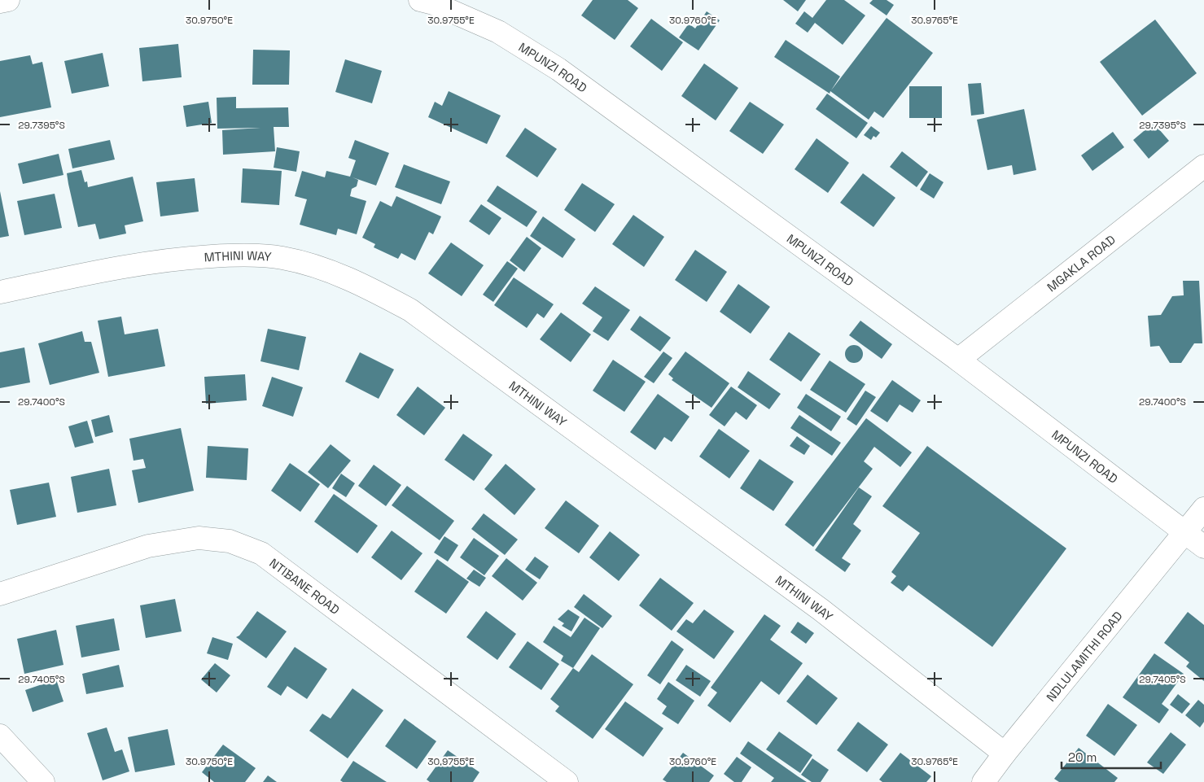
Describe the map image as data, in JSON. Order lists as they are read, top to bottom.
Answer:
{
  "streets": {
    "street": [
      "MPUNZI ROAD",
      "MTHINI WAY",
      "MGAKLA ROAD",
      "NTIBANE ROAD",
      "NDLULAMITHI ROAD"
    ]
  },
  "crossings": [
    ["MPUNZI ROAD", "MGAKLA ROAD"],
    ["MPUNZI ROAD", "NDLULAMITHI ROAD"],
    ["MTHINI WAY", "NDLULAMITHI ROAD"]
  ],
  "scale_bar": "20 m",
  "coordinates": [
    "30.9750°E",
    "30.9755°E",
    "30.9760°E",
    "30.9765°E",
    "29.7395°S",
    "29.7400°S",
    "29.7405°S"
  ]
}
